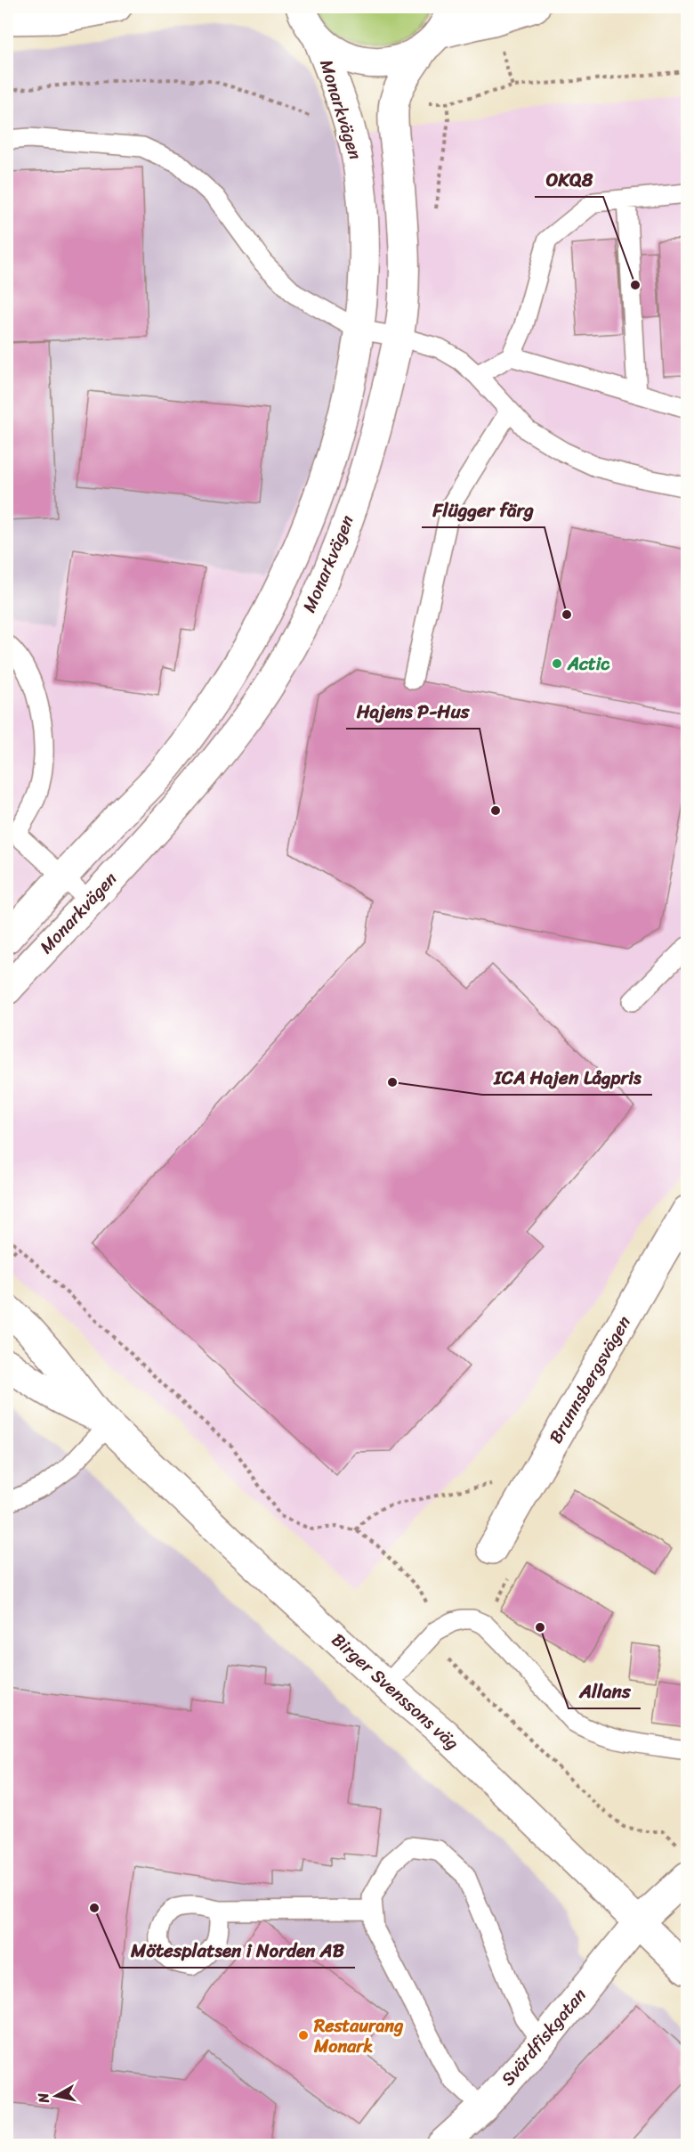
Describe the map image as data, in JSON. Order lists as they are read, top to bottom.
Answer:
{
  "streets": {
    "street": [
      "Monarkvägen",
      "Brunnsbergsvägen",
      "Birger Svenssons väg",
      "Svärdfiskgatan"
    ]
  },
  "crossings": [
    ["Birger Svenssons väg", "Svärdfiskgatan"]
  ],
  "places": [
    "OKQ8",
    "Flügger färg",
    "Actic",
    "Hajens P-Hus",
    "ICA Hajen Lågpris",
    "Allans",
    "Mötesplatsen i Norden AB",
    "Restaurang Monark"
  ],
  "north": "left"
}
